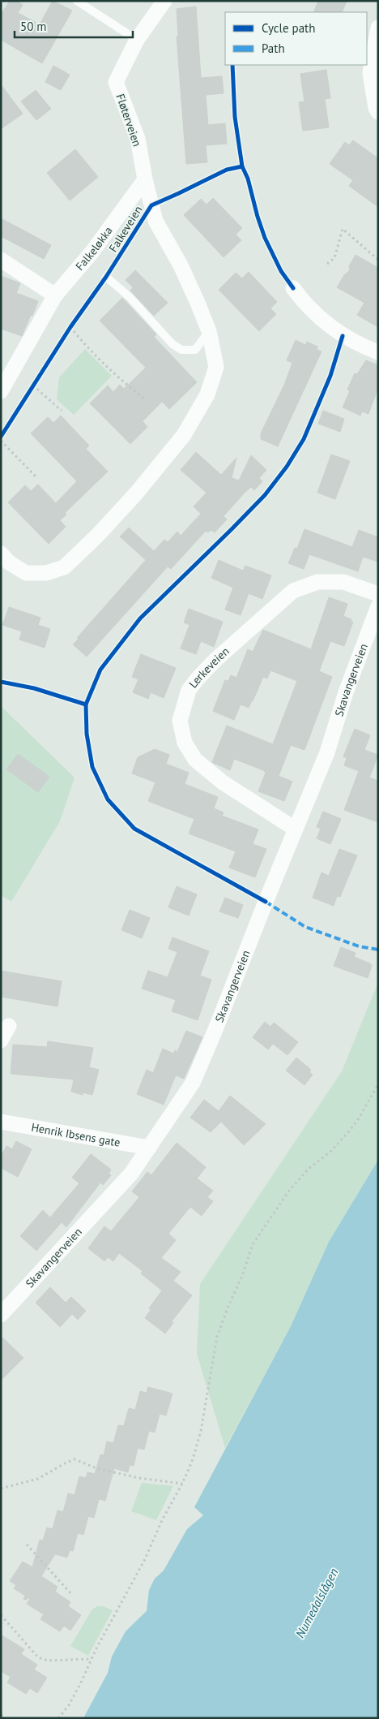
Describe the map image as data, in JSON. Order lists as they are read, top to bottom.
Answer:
{
  "streets": {
    "street": [
      "Fløterveien",
      "Falkeveien",
      "Falkeløkka",
      "Lerkeveien",
      "Skavangerveien",
      "Henrik Ibsens gate"
    ]
  },
  "crossings": [
    ["Fløterveien", "Falkeveien"],
    ["Fløterveien", "Falkeløkka"],
    ["Falkeveien", "Falkeløkka"],
    ["Lerkeveien", "Skavangerveien"],
    ["Skavangerveien", "Henrik Ibsens gate"]
  ],
  "water": ["Numedalslågen"],
  "legend": ["Cycle path", "Path"],
  "scale_bar": "50 m"
}
